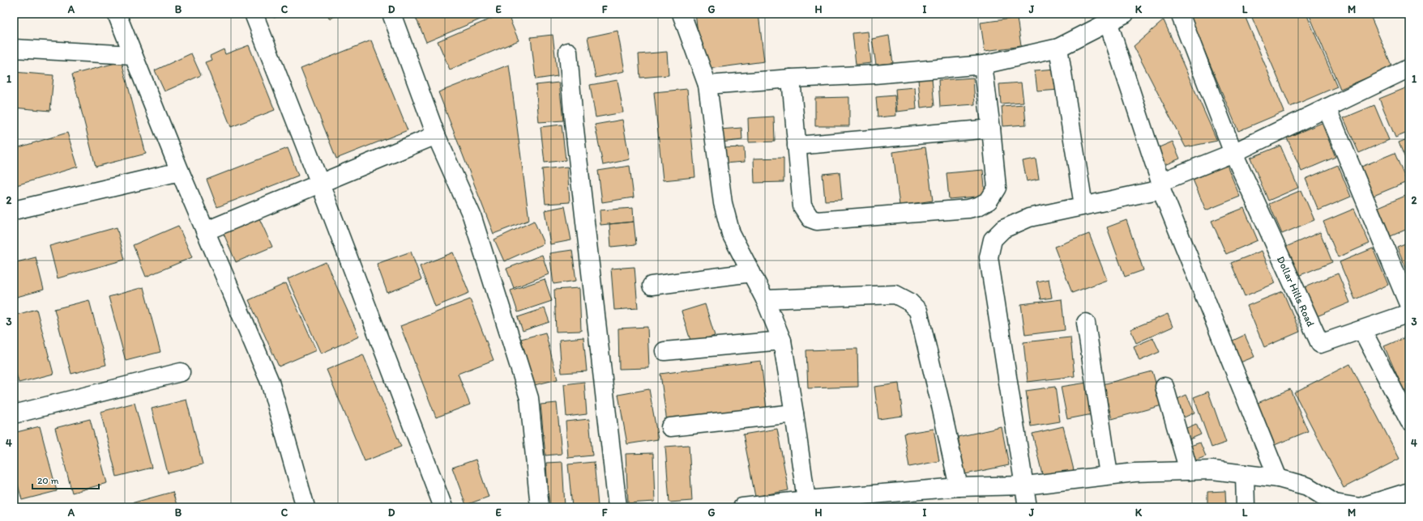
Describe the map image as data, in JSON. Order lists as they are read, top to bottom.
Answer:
{
  "streets": {
    "street": ["Dollar Hills Road"]
  },
  "scale_bar": "20 m",
  "grid": {
    "columns": [
      "A",
      "B",
      "C",
      "D",
      "E",
      "F",
      "G",
      "H",
      "I",
      "J",
      "K",
      "L",
      "M"
    ],
    "rows": [
      "1",
      "2",
      "3",
      "4"
    ]
  }
}
